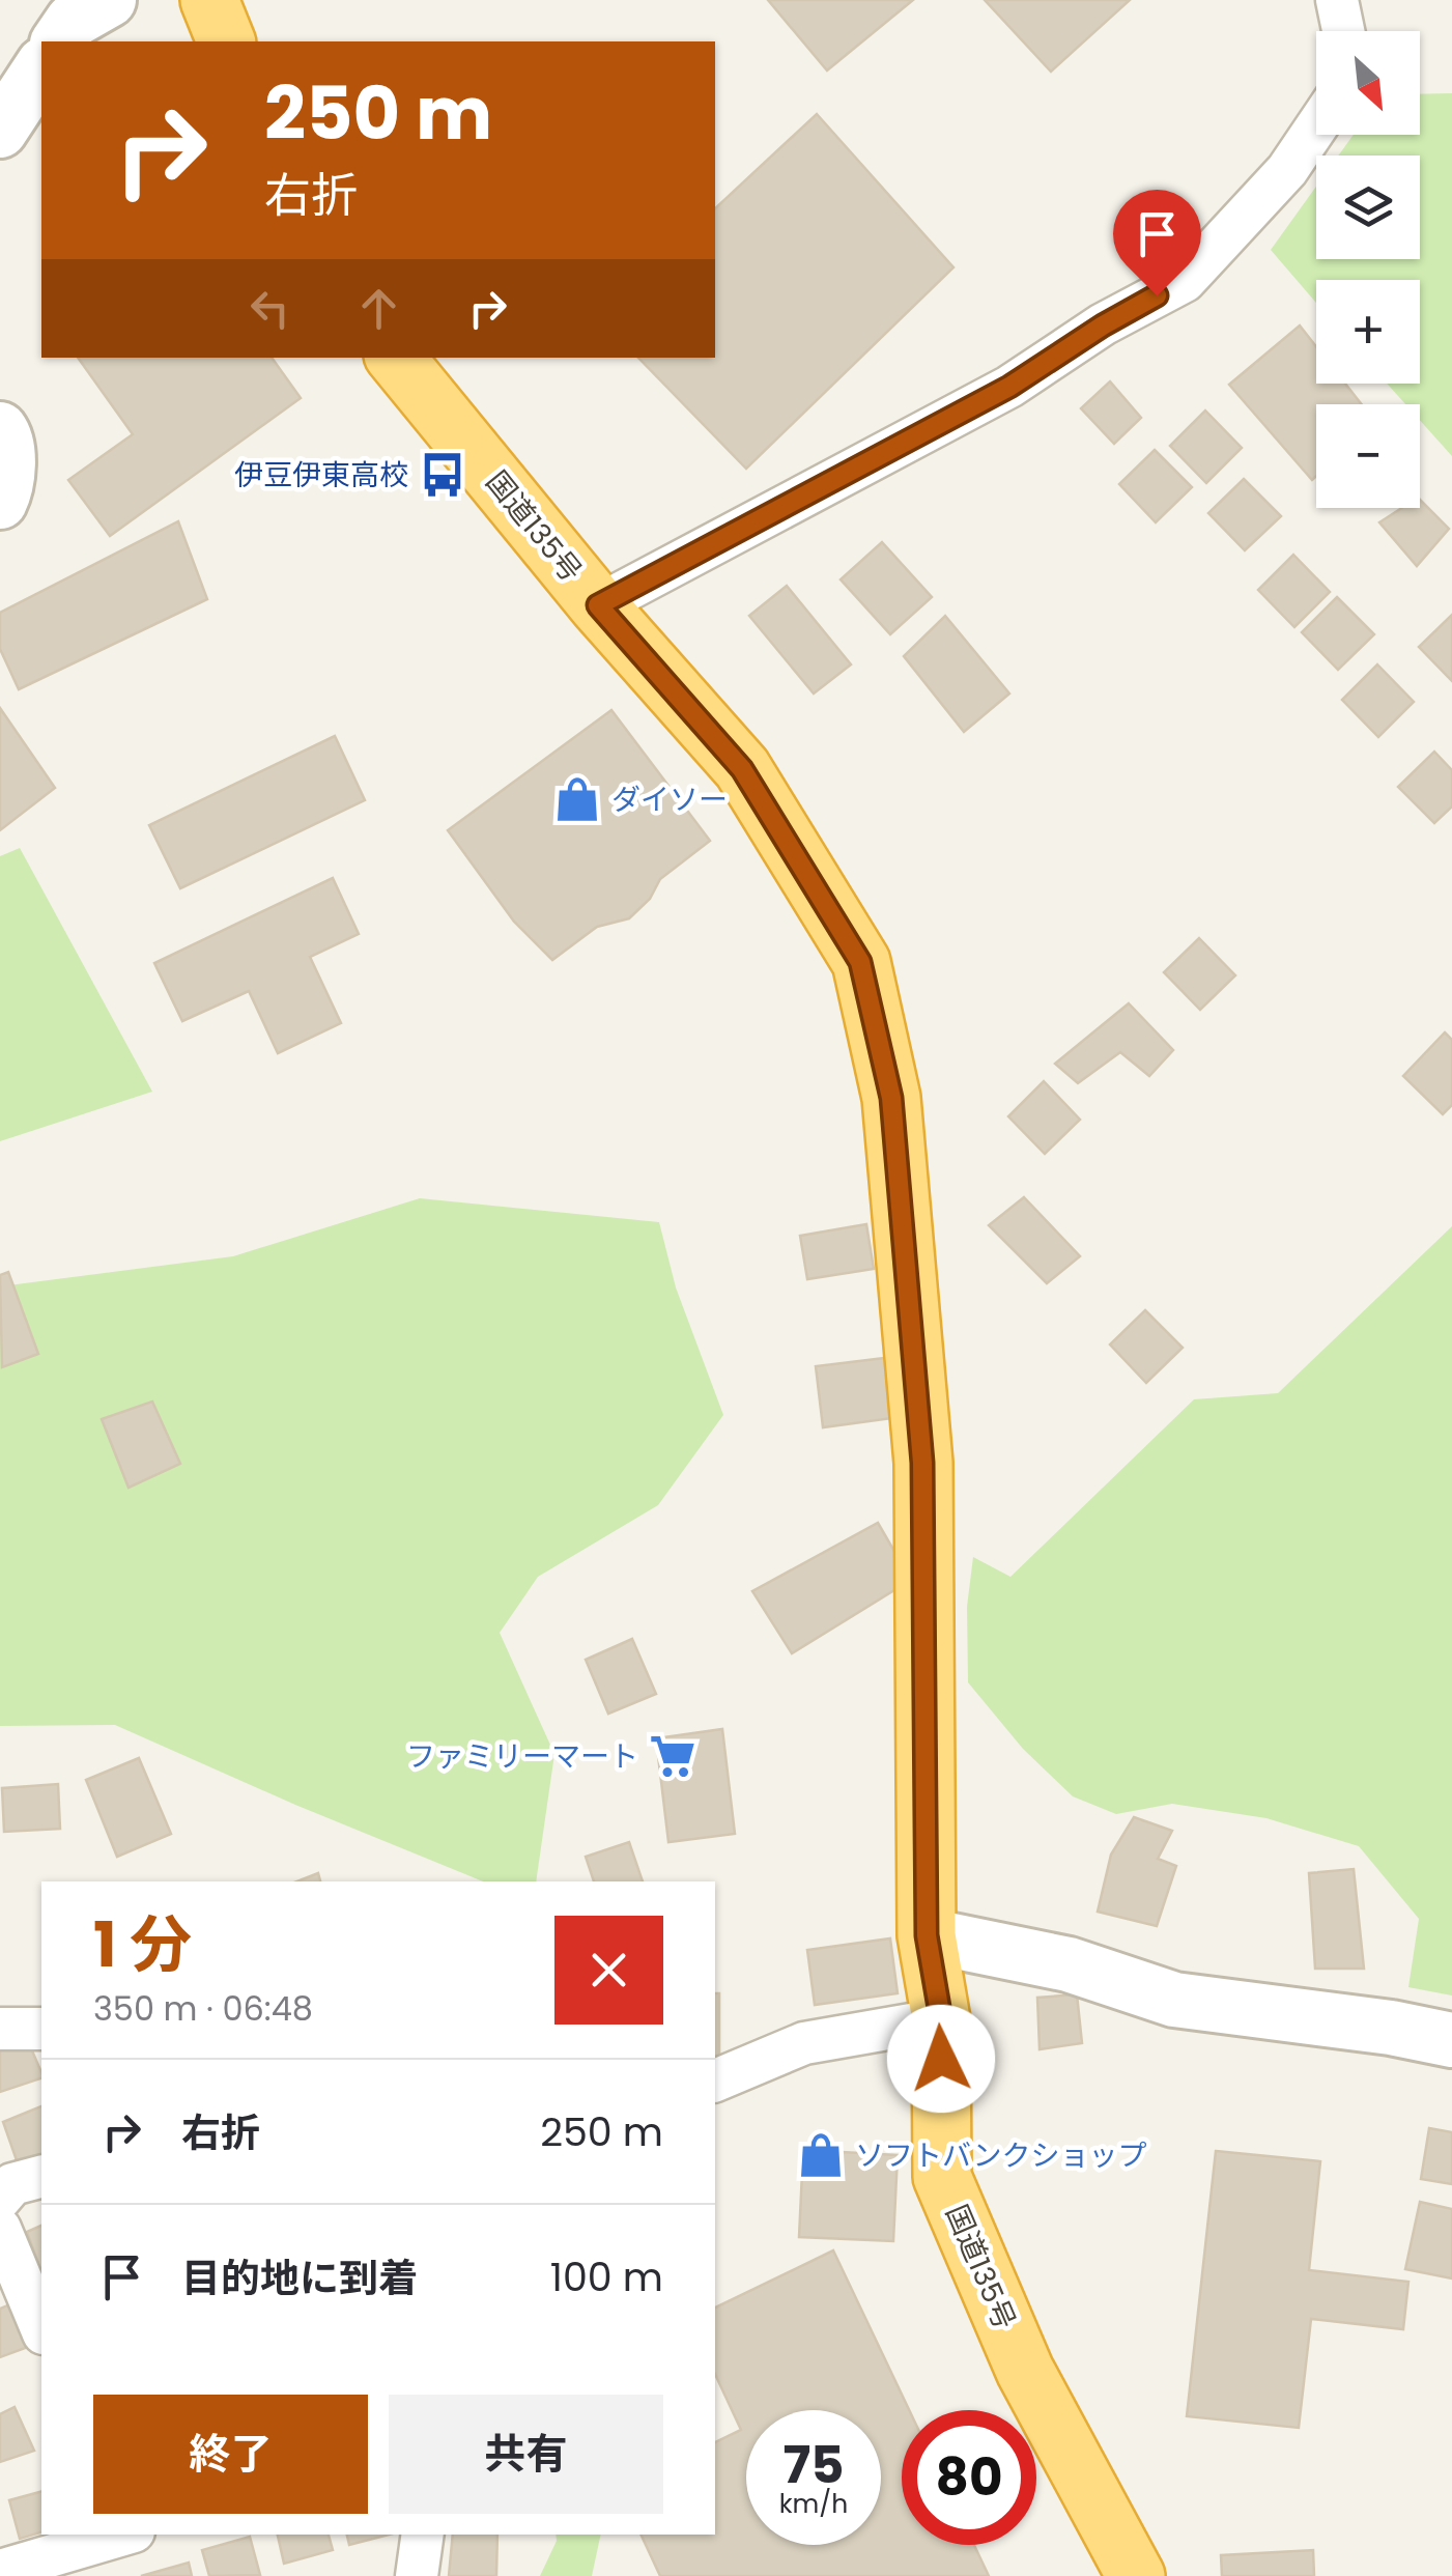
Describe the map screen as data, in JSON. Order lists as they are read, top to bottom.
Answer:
{
  "streets": {
    "highway": ["国道135号"]
  },
  "places": {
    "bus stop": ["伊豆伊東高校"],
    "shop": ["ダイソー", "ソフトバンクショップ"],
    "supermarket": ["ファミリーマート"]
  },
  "north": "bottom right",
  "page": {
    "map_buttons": ["+", "−"],
    "turn": ["250 m", "右折"],
    "heading": ["1 分", "350 m · 06:48"],
    "list": [
      {
        "name": "右折",
        "value": "250 m"
      },
      {
        "name": "目的地に到着",
        "value": "100 m"
      }
    ],
    "buttons": ["終了", "共有"],
    "speed": "75 km/h",
    "limit": "80"
  }
}
